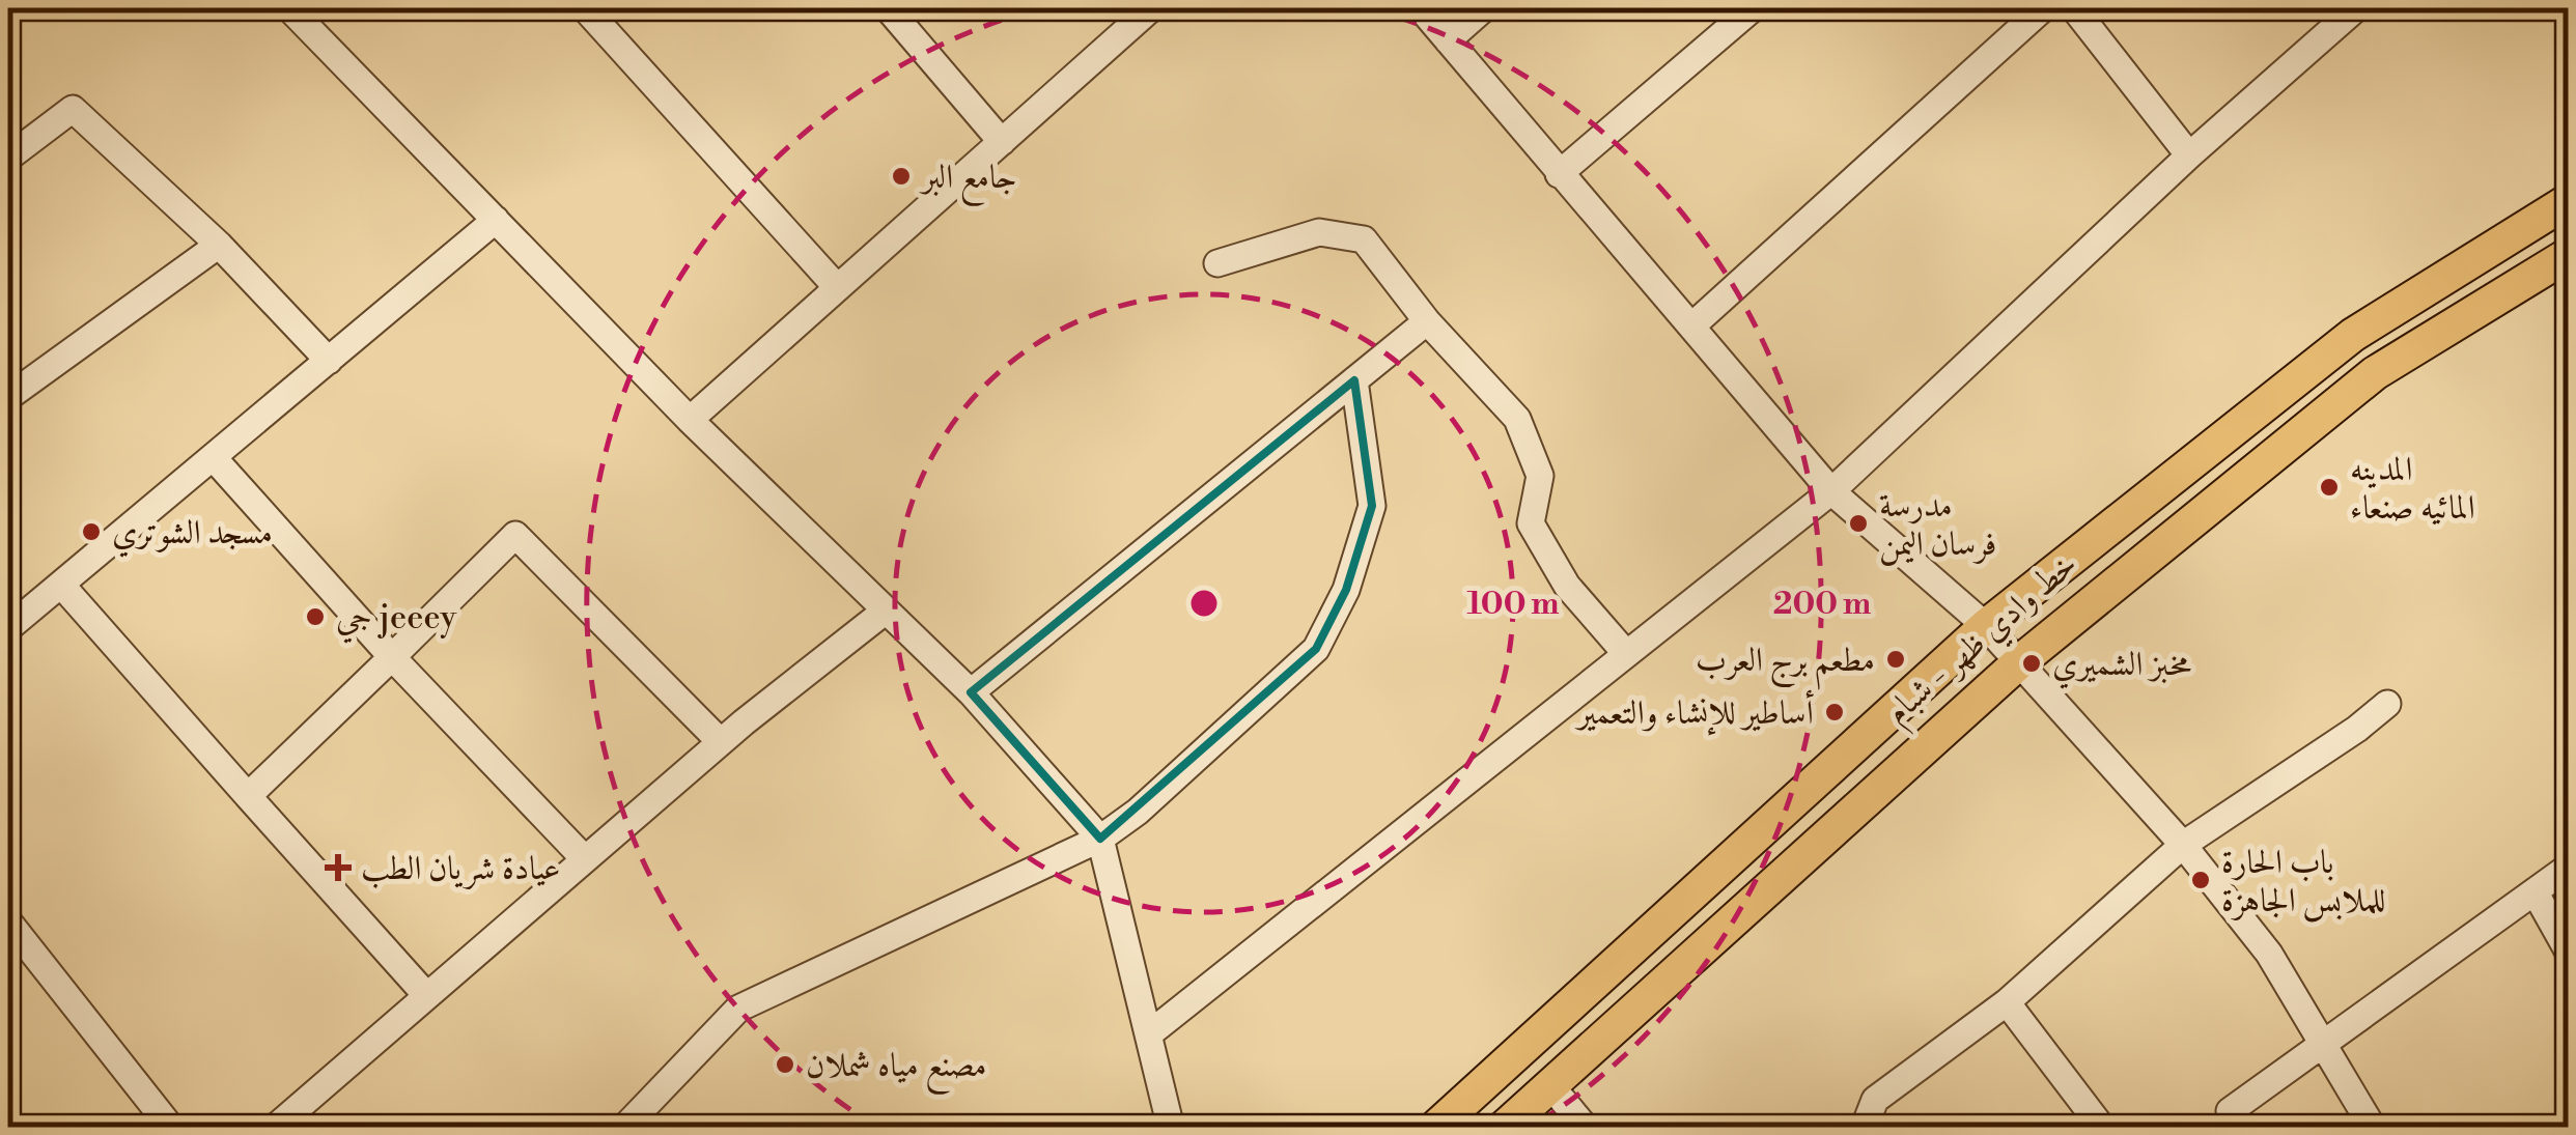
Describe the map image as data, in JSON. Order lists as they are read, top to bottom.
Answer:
{
  "streets": {
    "main road": ["خط وادي ظهر - شبام"]
  },
  "places": {
    "other": [
      "جامع البر",
      "المدينه المائيه صنعاء",
      "مدرسة فرسان اليمن",
      "مسجد الشوتري",
      "جي jeeey",
      "مطعم برج العرب",
      "مخبز الشميري",
      "أساطير للإنشاء والتعمير",
      "باب الحارة للملابس الجاهزة",
      "مصنع مياه شملان"
    ],
    "health": ["عيادة شريان الطب"]
  },
  "rings": ["100 m", "200 m"]
}
